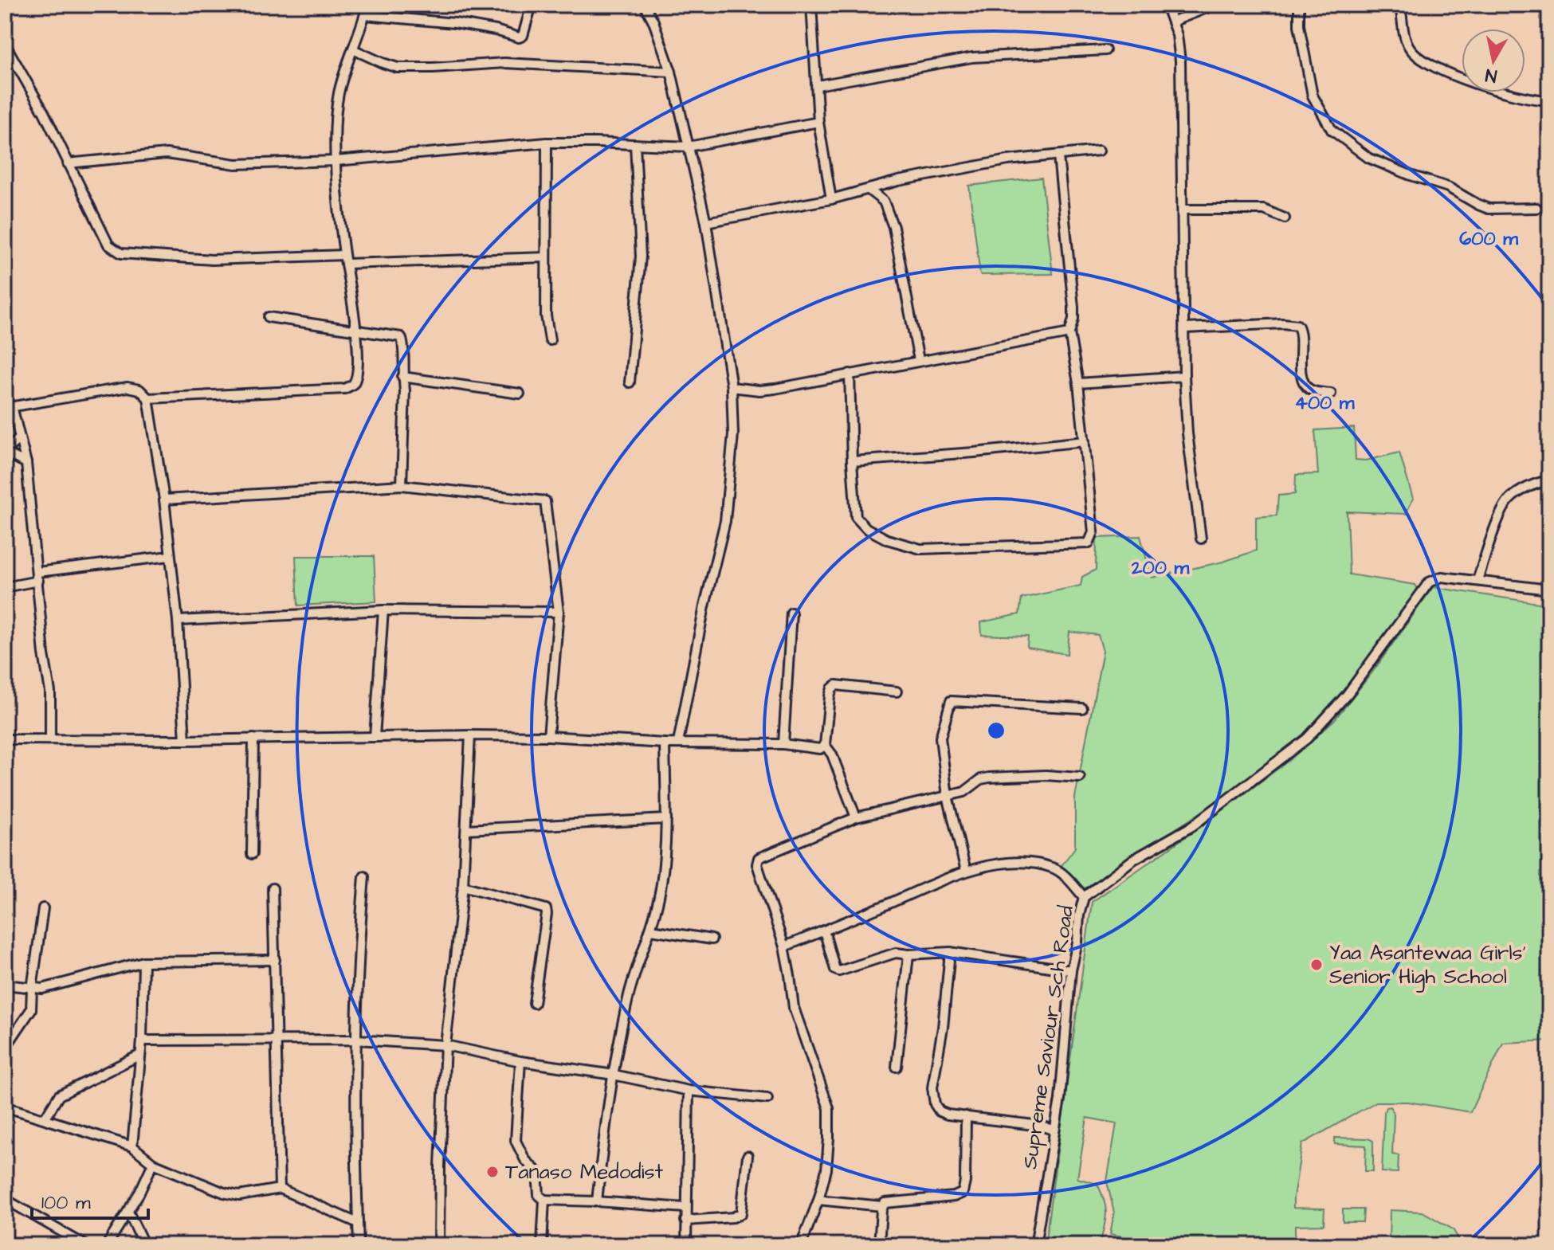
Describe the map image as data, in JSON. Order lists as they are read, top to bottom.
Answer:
{
  "streets": {
    "street": ["Supreme Saviour Sch Road"]
  },
  "places": ["Yaa Asantewaa Girls' Senior High School", "Tanaso Medodist"],
  "scale_bar": "100 m",
  "north": "bottom",
  "rings": ["600 m", "400 m", "200 m"]
}
